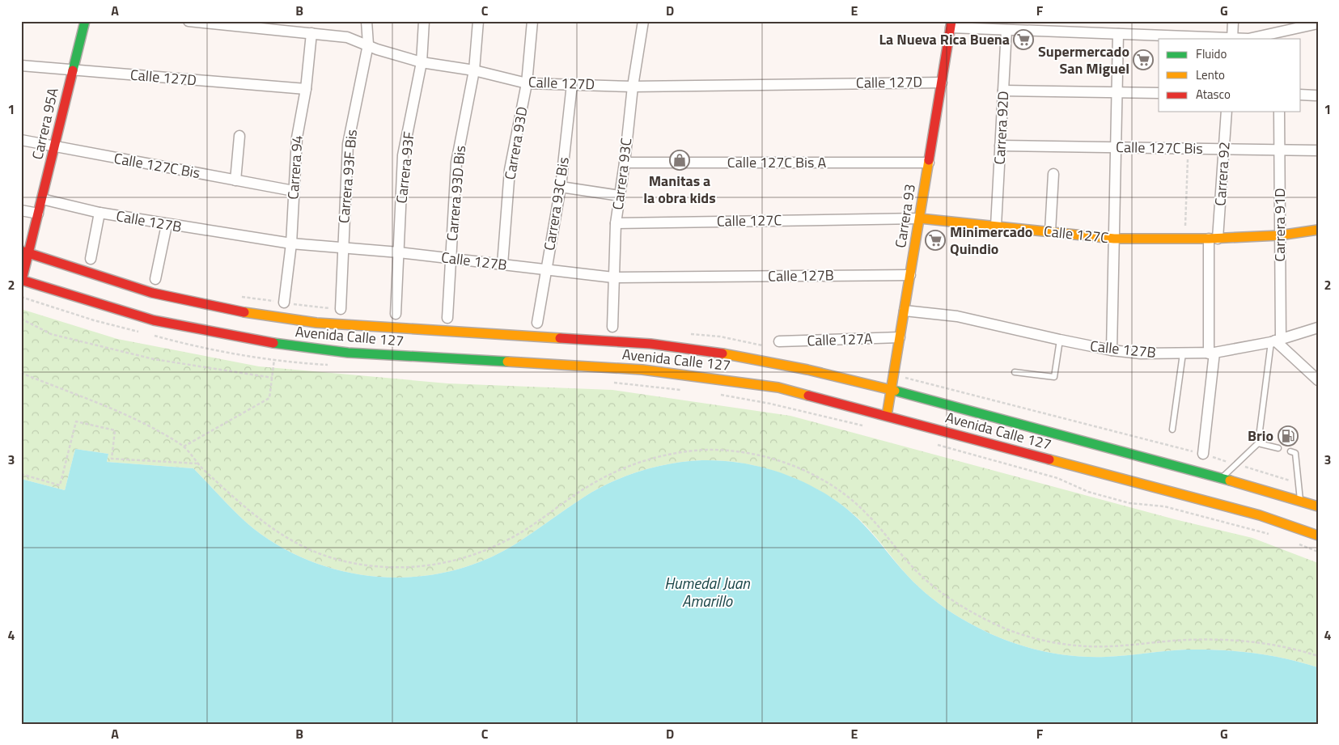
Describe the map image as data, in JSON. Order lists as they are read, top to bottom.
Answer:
{
  "streets": {
    "main road": [
      "Carrera 95A",
      "Carrera 93",
      "Calle 127C",
      "Avenida Calle 127"
    ],
    "street": [
      "Calle 127D",
      "Carrera 92D",
      "Carrera 93D",
      "Calle 127C Bis",
      "Calle 127C Bis A",
      "Carrera 94",
      "Carrera 93F",
      "Carrera 93C",
      "Carrera 92",
      "Carrera 93F Bis",
      "Carrera 93D Bis",
      "Carrera 93C Bis",
      "Calle 127B",
      "Carrera 91D",
      "Calle 127A"
    ]
  },
  "crossings": [
    ["Calle 127D", "Carrera 95A"],
    ["Calle 127D", "Carrera 93D"],
    ["Calle 127D", "Carrera 94"],
    ["Calle 127D", "Carrera 93F"],
    ["Calle 127D", "Carrera 93C"],
    ["Calle 127D", "Carrera 93F Bis"],
    ["Calle 127D", "Carrera 93D Bis"],
    ["Calle 127D", "Carrera 93C Bis"],
    ["Calle 127D", "Carrera 93"],
    ["Carrera 95A", "Calle 127C Bis"],
    ["Carrera 95A", "Calle 127B"],
    ["Carrera 95A", "Avenida Calle 127"],
    ["Carrera 92D", "Calle 127C Bis"],
    ["Carrera 92D", "Calle 127C"],
    ["Carrera 93D", "Calle 127B"],
    ["Calle 127C Bis", "Carrera 94"],
    ["Calle 127C Bis", "Carrera 92"],
    ["Calle 127C Bis", "Carrera 91D"],
    ["Calle 127C Bis A", "Carrera 93C"],
    ["Calle 127C Bis A", "Carrera 93"],
    ["Carrera 94", "Calle 127B"],
    ["Carrera 93F", "Calle 127B"],
    ["Carrera 93C", "Calle 127C"],
    ["Carrera 93C", "Calle 127B"],
    ["Carrera 92", "Calle 127C"],
    ["Carrera 92", "Calle 127B"],
    ["Carrera 93F Bis", "Calle 127B"],
    ["Carrera 93D Bis", "Calle 127B"],
    ["Carrera 93C Bis", "Calle 127B"],
    ["Carrera 93", "Calle 127C"],
    ["Carrera 93", "Calle 127B"],
    ["Carrera 93", "Avenida Calle 127"],
    ["Carrera 93", "Calle 127A"],
    ["Calle 127C", "Carrera 91D"],
    ["Calle 127B", "Carrera 91D"]
  ],
  "water": ["Humedal Juan Amarillo"],
  "places": {
    "supermarket": ["La Nueva Rica Buena", "Supermercado San Miguel", "Minimercado Quindio"],
    "shop": ["Manitas a la obra kids"],
    "fuel station": ["Brio"]
  },
  "legend": ["Fluido", "Lento", "Atasco"],
  "grid": {
    "columns": [
      "A",
      "B",
      "C",
      "D",
      "E",
      "F",
      "G"
    ],
    "rows": [
      "1",
      "2",
      "3",
      "4"
    ]
  }
}
